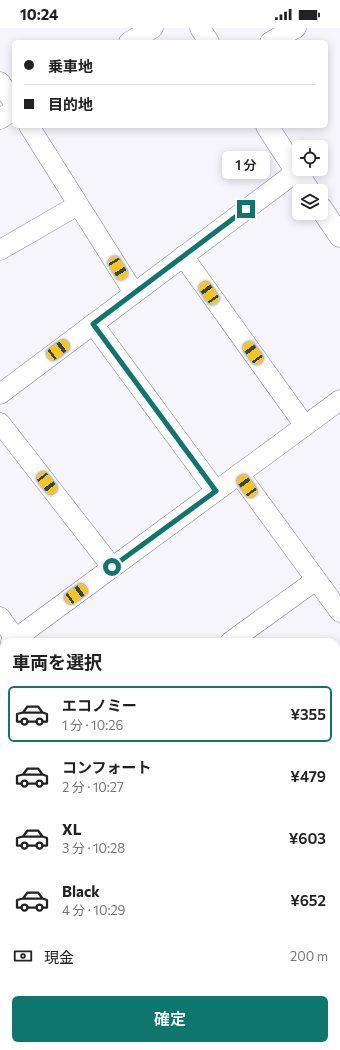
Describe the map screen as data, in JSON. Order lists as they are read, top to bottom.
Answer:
{
  "page": {
    "status": "10:24",
    "banner": ["乗車地", "目的地"],
    "bubble": "1 分",
    "heading": "車両を選択",
    "list": [
      {
        "name": "エコノミー",
        "note": "1 分 · 10:26",
        "value": "¥355"
      },
      {
        "name": "コンフォート",
        "note": "2 分 · 10:27",
        "value": "¥479"
      },
      {
        "name": "XL",
        "note": "3 分 · 10:28",
        "value": "¥603"
      },
      {
        "name": "Black",
        "note": "4 分 · 10:29",
        "value": "¥652"
      }
    ],
    "pay": ["現金", "200 m"],
    "buttons": "確定"
  }
}
